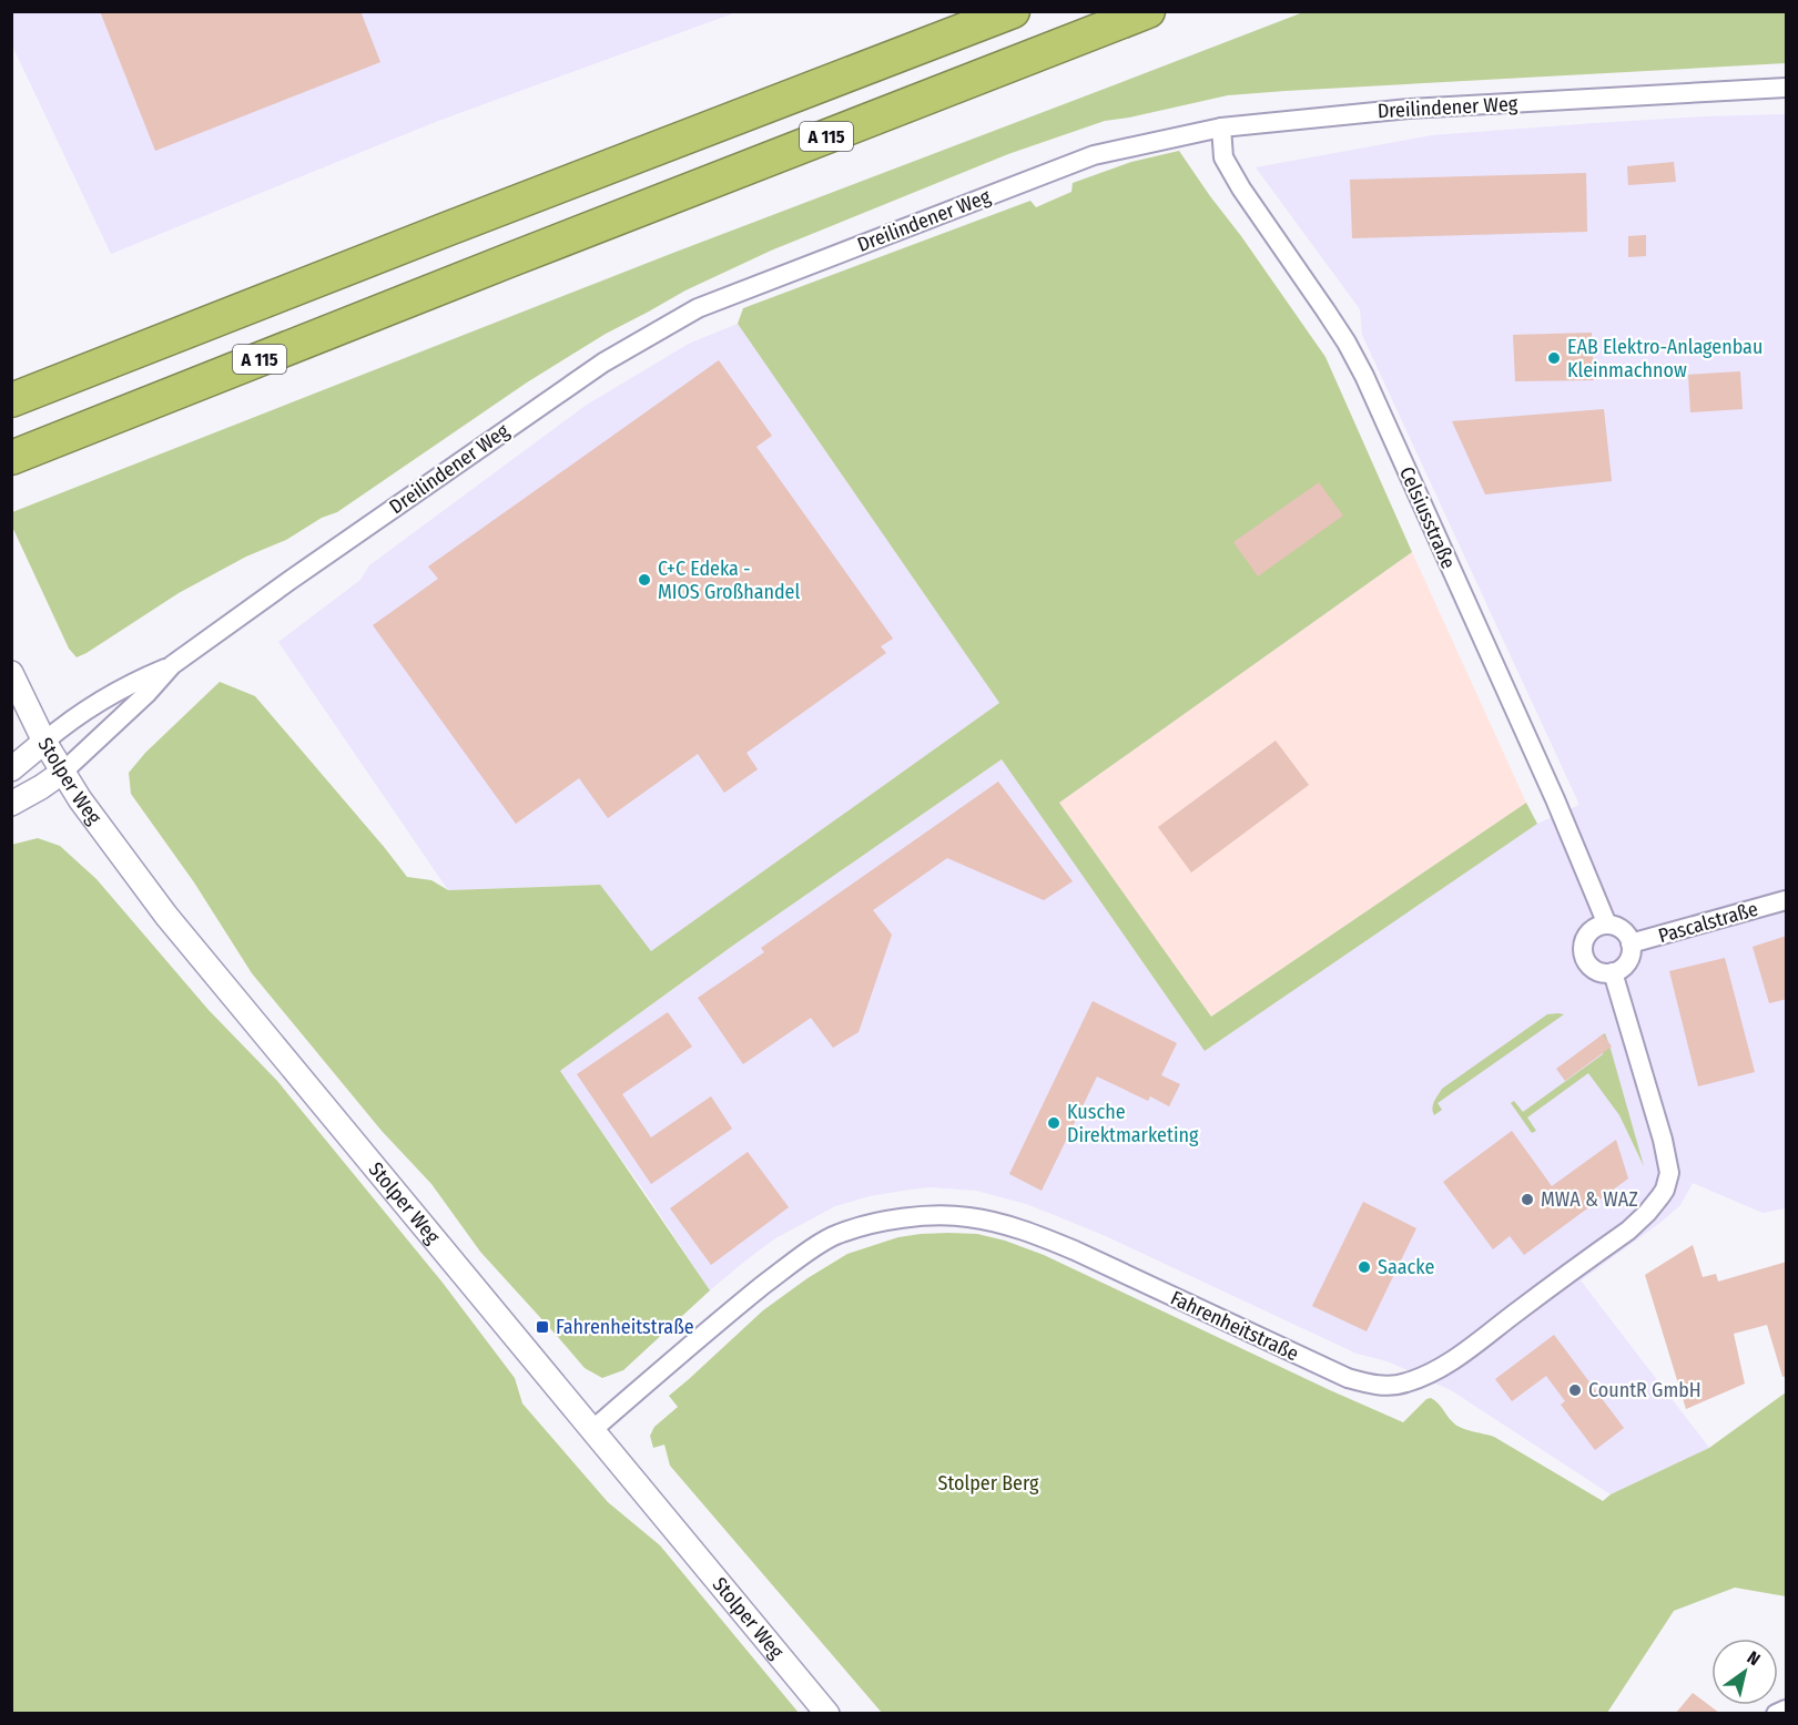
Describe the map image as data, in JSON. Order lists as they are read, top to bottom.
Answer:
{
  "streets": {
    "highway": ["A 115"],
    "street": [
      "Dreilindener Weg",
      "Celsiusstraße",
      "Stolper Weg",
      "Pascalstraße",
      "Fahrenheitstraße"
    ]
  },
  "crossings": [
    ["Dreilindener Weg", "Celsiusstraße"],
    ["Dreilindener Weg", "Stolper Weg"],
    ["Celsiusstraße", "Pascalstraße"],
    ["Celsiusstraße", "Fahrenheitstraße"],
    ["Stolper Weg", "Fahrenheitstraße"],
    ["Pascalstraße", "Fahrenheitstraße"]
  ],
  "parks": ["Stolper Berg"],
  "places": {
    "other": [
      "EAB Elektro-Anlagenbau Kleinmachnow",
      "C+C Edeka - MIOS Großhandel",
      "Kusche Direktmarketing",
      "MWA & WAZ",
      "Saacke",
      "CountR GmbH"
    ],
    "transit": ["Fahrenheitstraße"]
  },
  "north": "top right"
}
